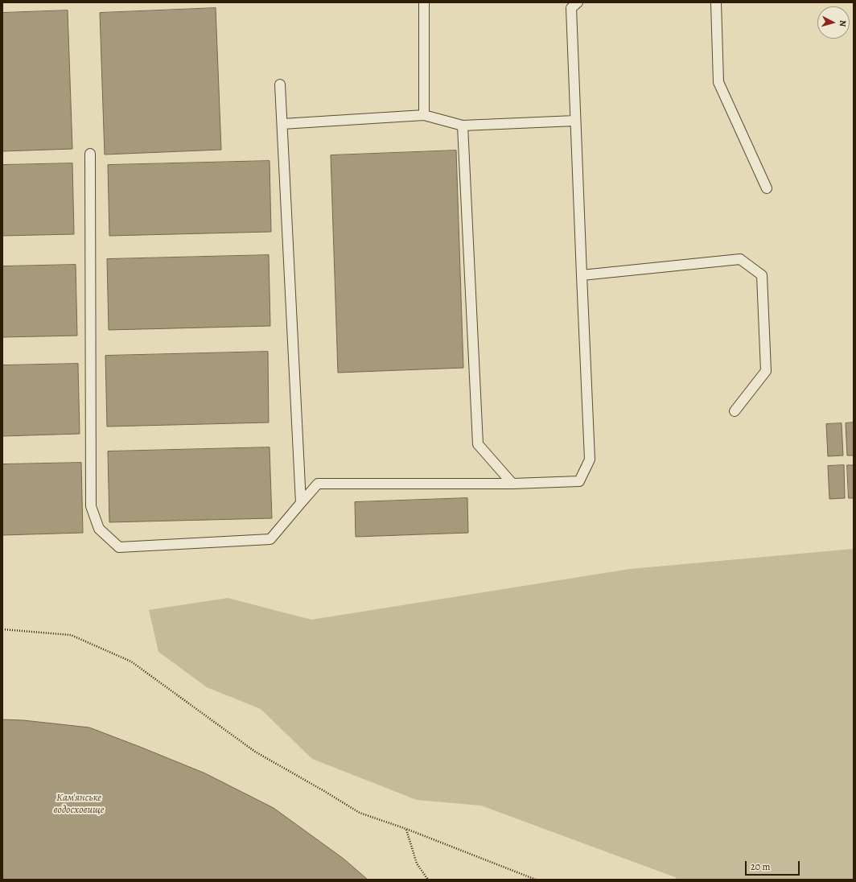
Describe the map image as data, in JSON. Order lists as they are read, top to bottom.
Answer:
{
  "water": ["Кам'янське водосховище"],
  "scale_bar": "20 m",
  "north": "right"
}
